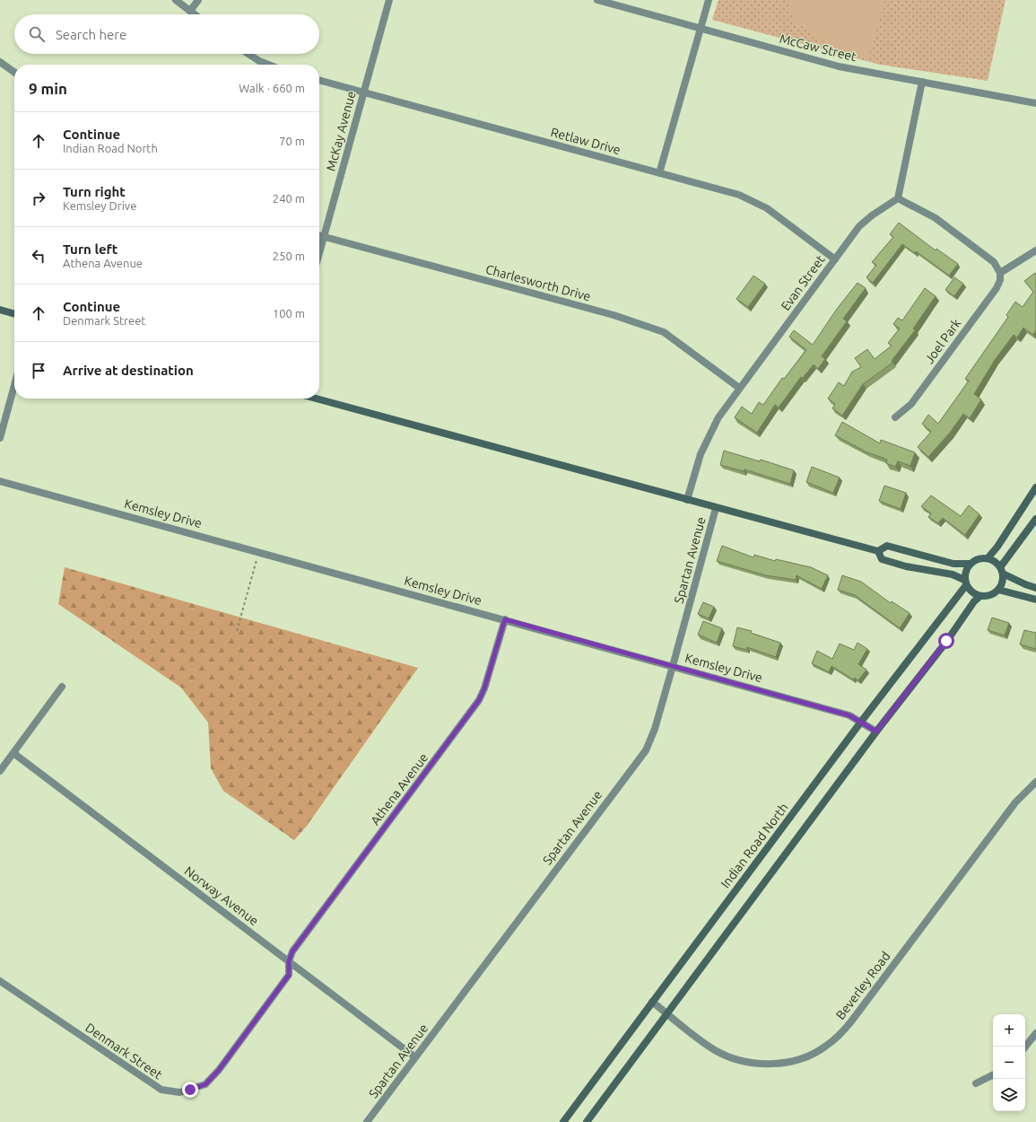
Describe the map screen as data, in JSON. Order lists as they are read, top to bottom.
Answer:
{
  "streets": {
    "main road": ["Indian Road North"],
    "street": [
      "McCaw Street",
      "McKay Avenue",
      "Retlaw Drive",
      "Charlesworth Drive",
      "Evan Street",
      "Joel Park",
      "Kemsley Drive",
      "Spartan Avenue",
      "Athena Avenue",
      "Norway Avenue",
      "Beverley Road",
      "Denmark Street"
    ]
  },
  "crossings": [
    ["McKay Avenue", "Retlaw Drive"],
    ["McKay Avenue", "Charlesworth Drive"],
    ["Retlaw Drive", "Evan Street"],
    ["Charlesworth Drive", "Evan Street"],
    ["Kemsley Drive", "Spartan Avenue"],
    ["Kemsley Drive", "Athena Avenue"],
    ["Kemsley Drive", "Indian Road North"],
    ["Spartan Avenue", "Norway Avenue"],
    ["Athena Avenue", "Norway Avenue"],
    ["Athena Avenue", "Denmark Street"],
    ["Indian Road North", "Beverley Road"],
    ["Norway Avenue", "Denmark Street"]
  ],
  "page": {
    "search": "Search here",
    "heading": ["9 min", "Walk · 660 m"],
    "list": [
      ["Continue", "Indian Road North", "70 m"],
      ["Turn right", "Kemsley Drive", "240 m"],
      ["Turn left", "Athena Avenue", "250 m"],
      ["Continue", "Denmark Street", "100 m"],
      "Arrive at destination"
    ],
    "map_buttons": ["+", "−"]
  }
}
